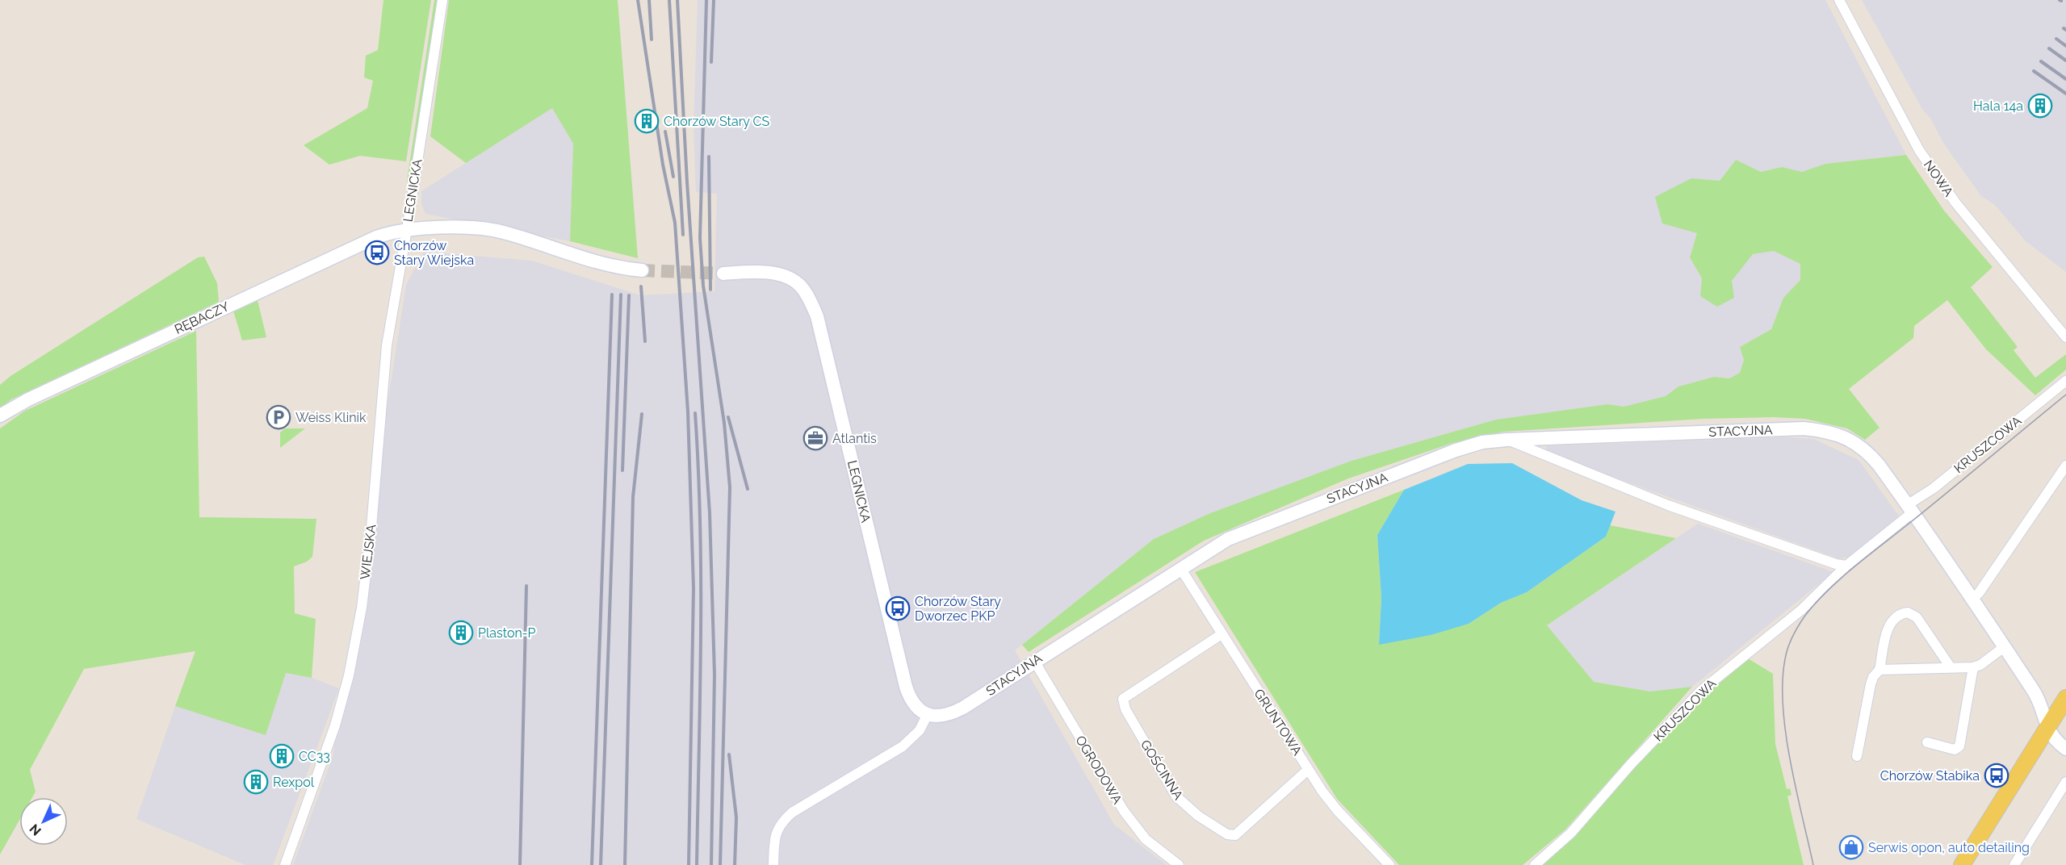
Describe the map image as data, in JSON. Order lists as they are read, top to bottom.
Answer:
{
  "streets": {
    "street": [
      "NOWA",
      "LEGNICKA",
      "RĘBACZY",
      "STACYJNA",
      "KRUSZCOWA",
      "WIEJSKA",
      "GRUNTOWA",
      "OGRODOWA",
      "GOŚCINNA"
    ]
  },
  "crossings": [
    ["LEGNICKA", "RĘBACZY"],
    ["LEGNICKA", "STACYJNA"],
    ["LEGNICKA", "WIEJSKA"],
    ["RĘBACZY", "WIEJSKA"],
    ["STACYJNA", "KRUSZCOWA"],
    ["STACYJNA", "GRUNTOWA"],
    ["STACYJNA", "OGRODOWA"],
    ["GRUNTOWA", "GOŚCINNA"]
  ],
  "places": {
    "building": [
      "Hala 14a",
      "Chorzów Stary CS",
      "Plaston-P",
      "CC33",
      "Rexpol"
    ],
    "bus stop": ["Chorzów Stary Wiejska", "Chorzów Stary Dworzec PKP", "Chorzów Stabika"],
    "parking": ["Weiss Klinik"],
    "office": ["Atlantis"],
    "shop": ["Serwis opon, auto detailing"]
  },
  "north": "bottom left"
}
